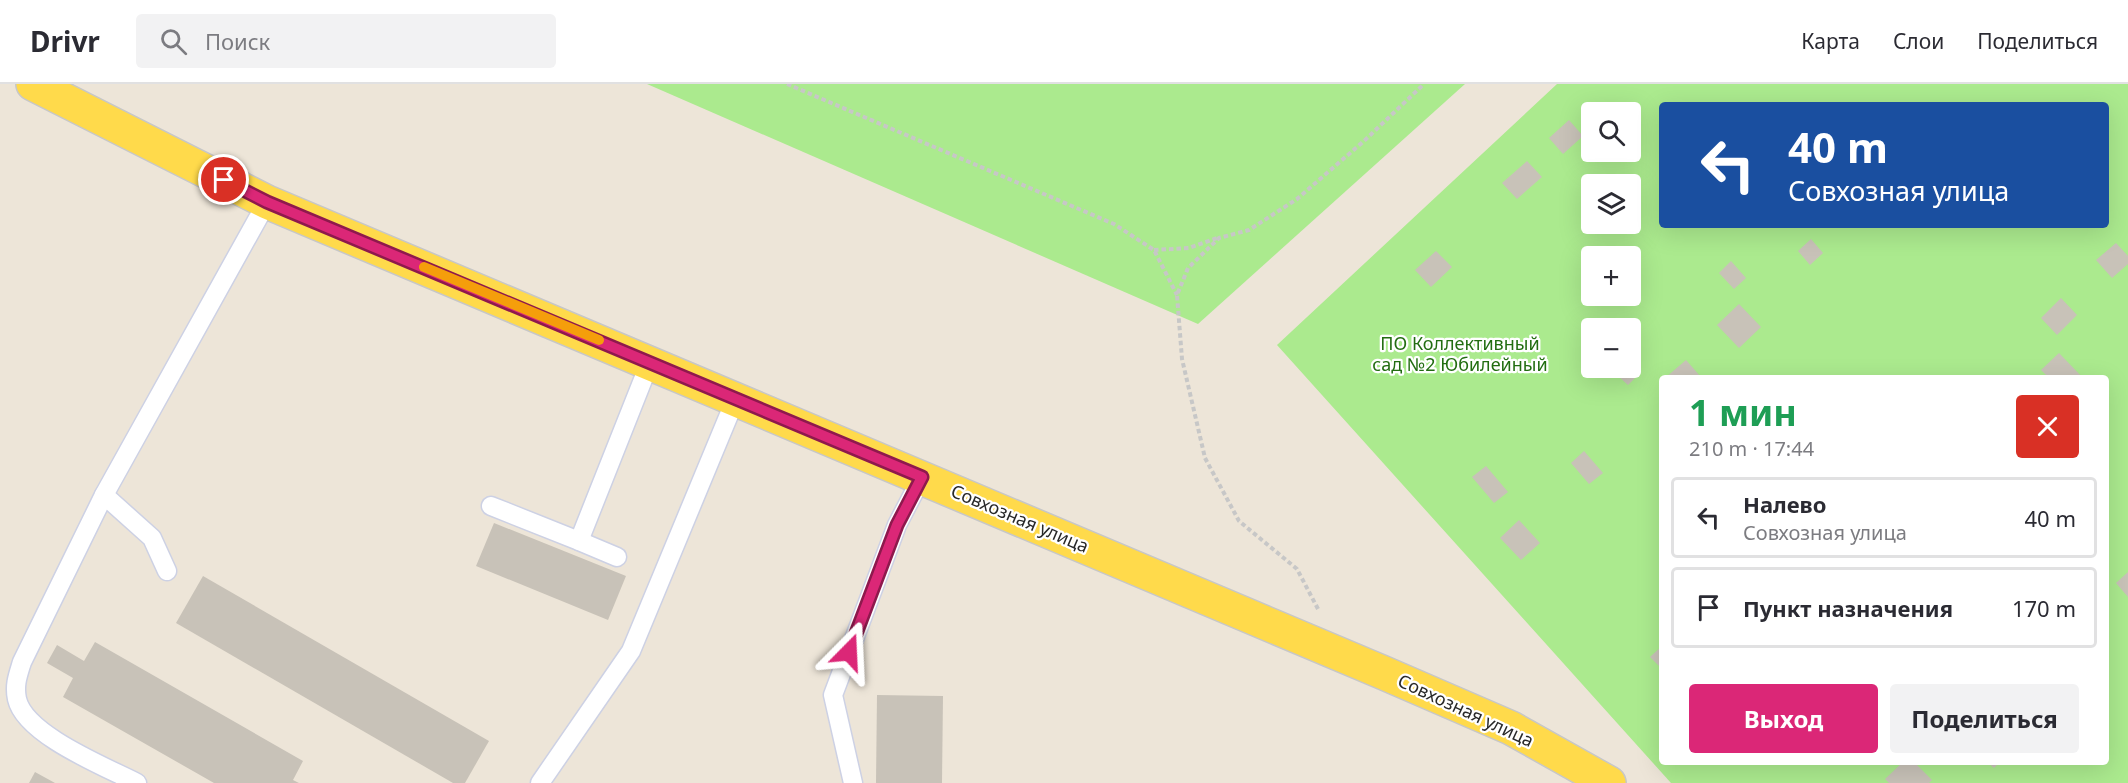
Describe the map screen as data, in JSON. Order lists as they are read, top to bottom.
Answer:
{
  "streets": {
    "main road": ["Совхозная улица"]
  },
  "parks": ["ПО Коллективный сад №2 Юбилейный"],
  "page": {
    "header": "Drivr",
    "search": "Поиск",
    "nav": ["Карта", "Слои", "Поделиться"],
    "map_buttons": ["+", "−"],
    "turn": ["40 m", "Совхозная улица"],
    "heading": ["1 мин", "210 m · 17:44"],
    "list": [
      {
        "name": "Налево",
        "note": "Совхозная улица",
        "value": "40 m"
      },
      {
        "name": "Пункт назначения",
        "value": "170 m"
      }
    ],
    "buttons": ["Выход", "Поделиться"]
  }
}
